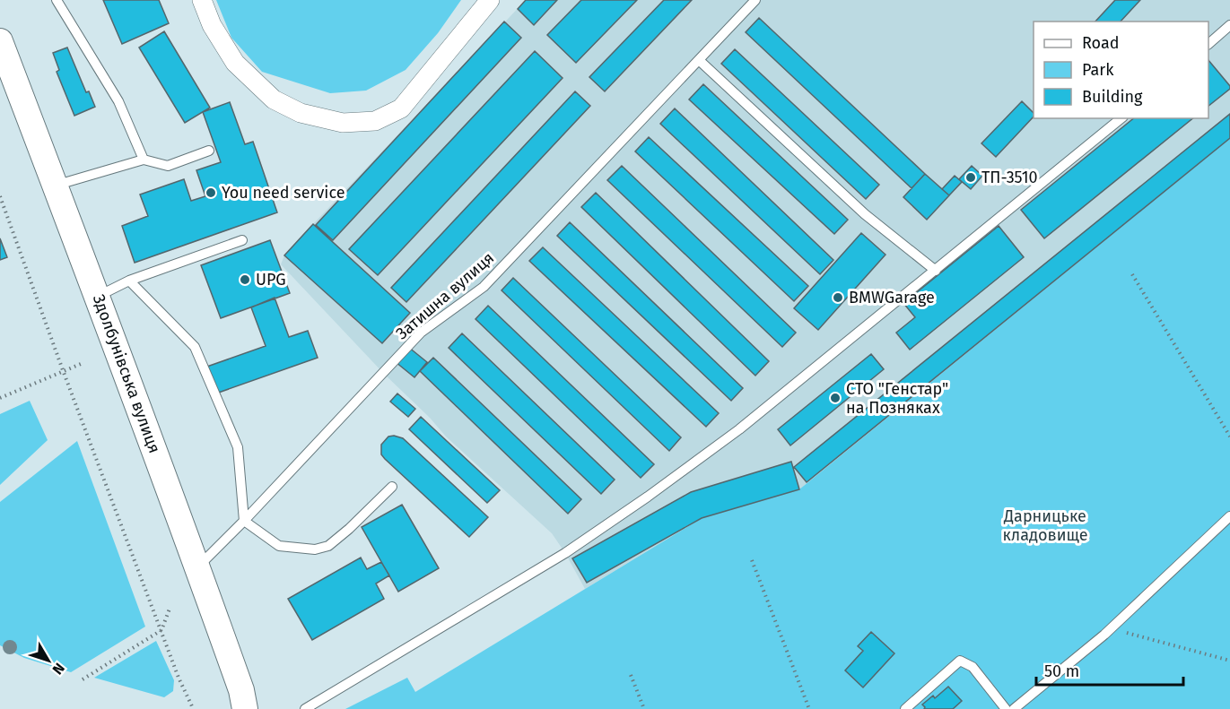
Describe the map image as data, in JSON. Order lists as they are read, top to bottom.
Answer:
{
  "streets": {
    "street": ["Здолбунівська вулиця"],
    "lane": ["Затишна вулиця"]
  },
  "crossings": [
    ["Затишна вулиця", "Здолбунівська вулиця"]
  ],
  "parks": ["Дарницьке кладовище"],
  "places": [
    "ТП-3510",
    "You need service",
    "UPG",
    "BMWGarage",
    "СТО \"Генстар\" на Позняках"
  ],
  "legend": ["Road", "Park", "Building"],
  "scale_bar": "50 m",
  "north": "bottom right"
}
